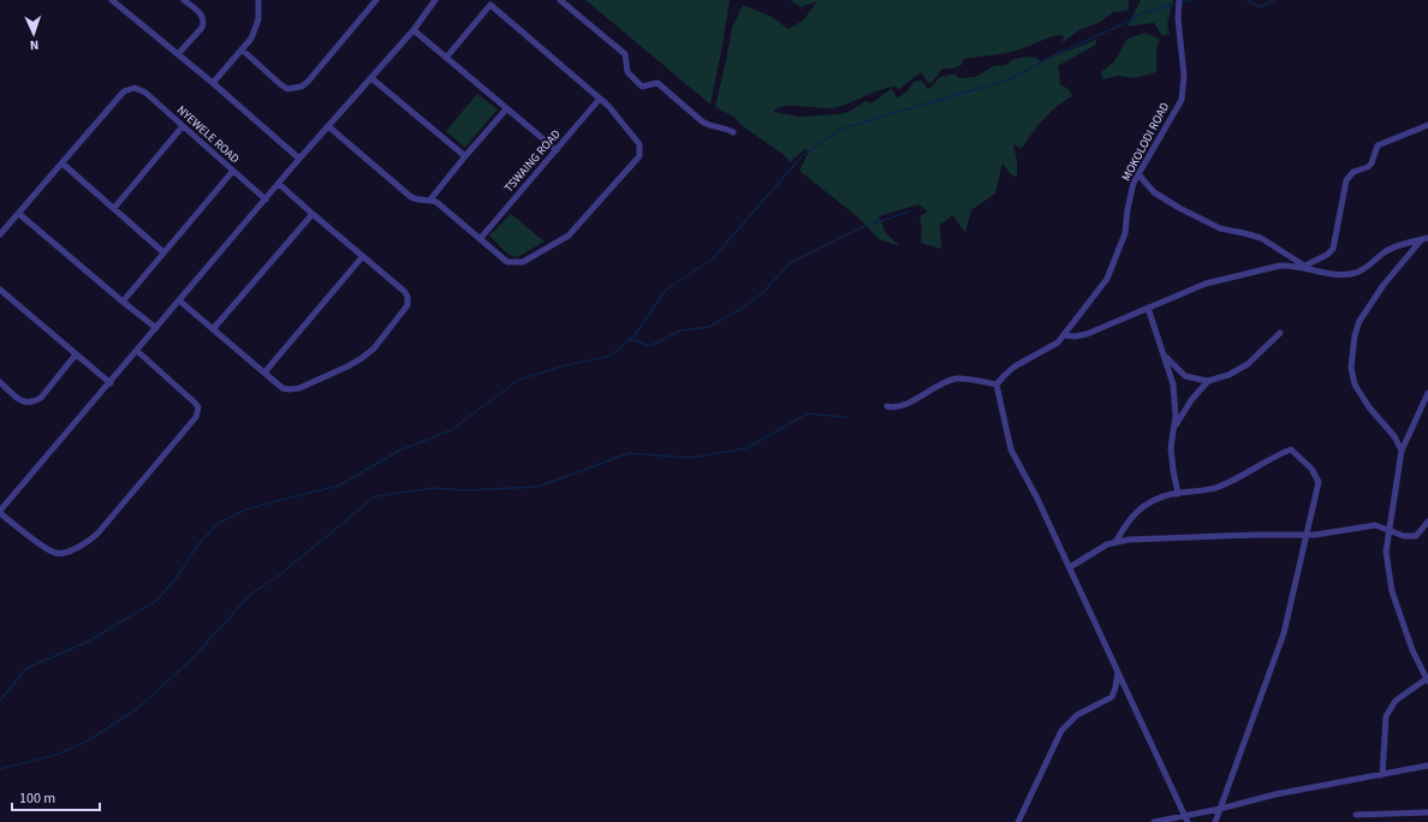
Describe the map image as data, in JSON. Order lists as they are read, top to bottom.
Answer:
{
  "streets": {
    "street": ["NYEWELE ROAD", "MOKOLODI ROAD", "TSWAING ROAD"]
  },
  "scale_bar": "100 m",
  "north": "bottom"
}
